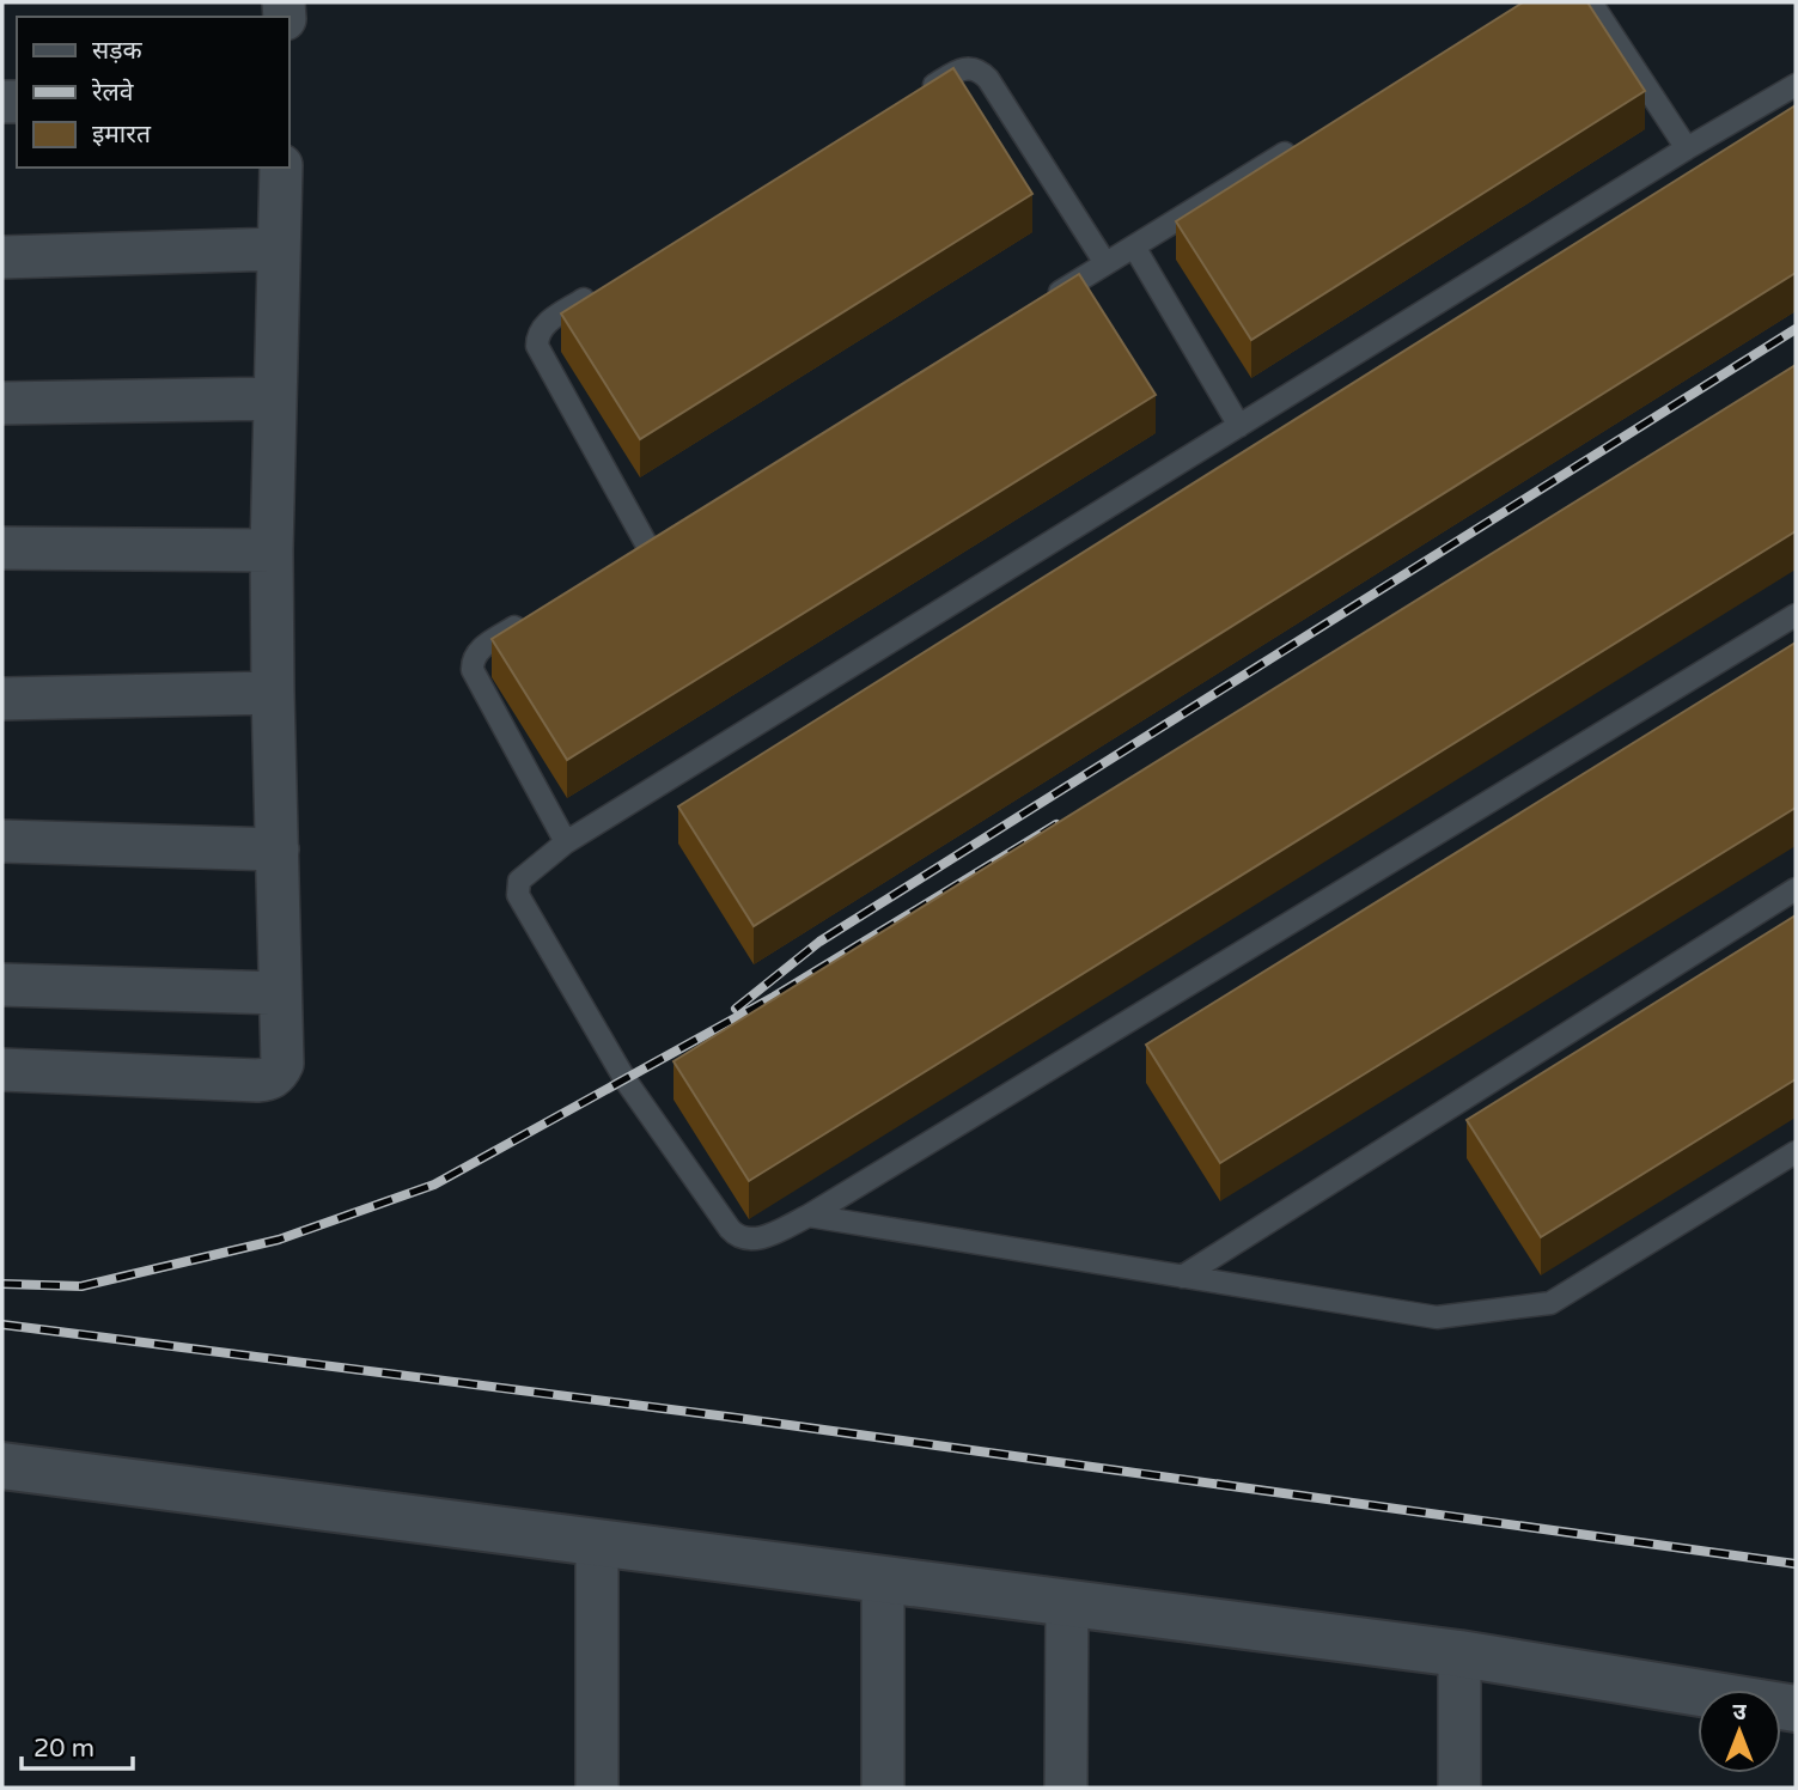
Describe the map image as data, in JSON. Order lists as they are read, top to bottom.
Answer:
{
  "legend": ["सड़क", "रेलवे", "इमारत"],
  "scale_bar": "20 m",
  "north": "top"
}
